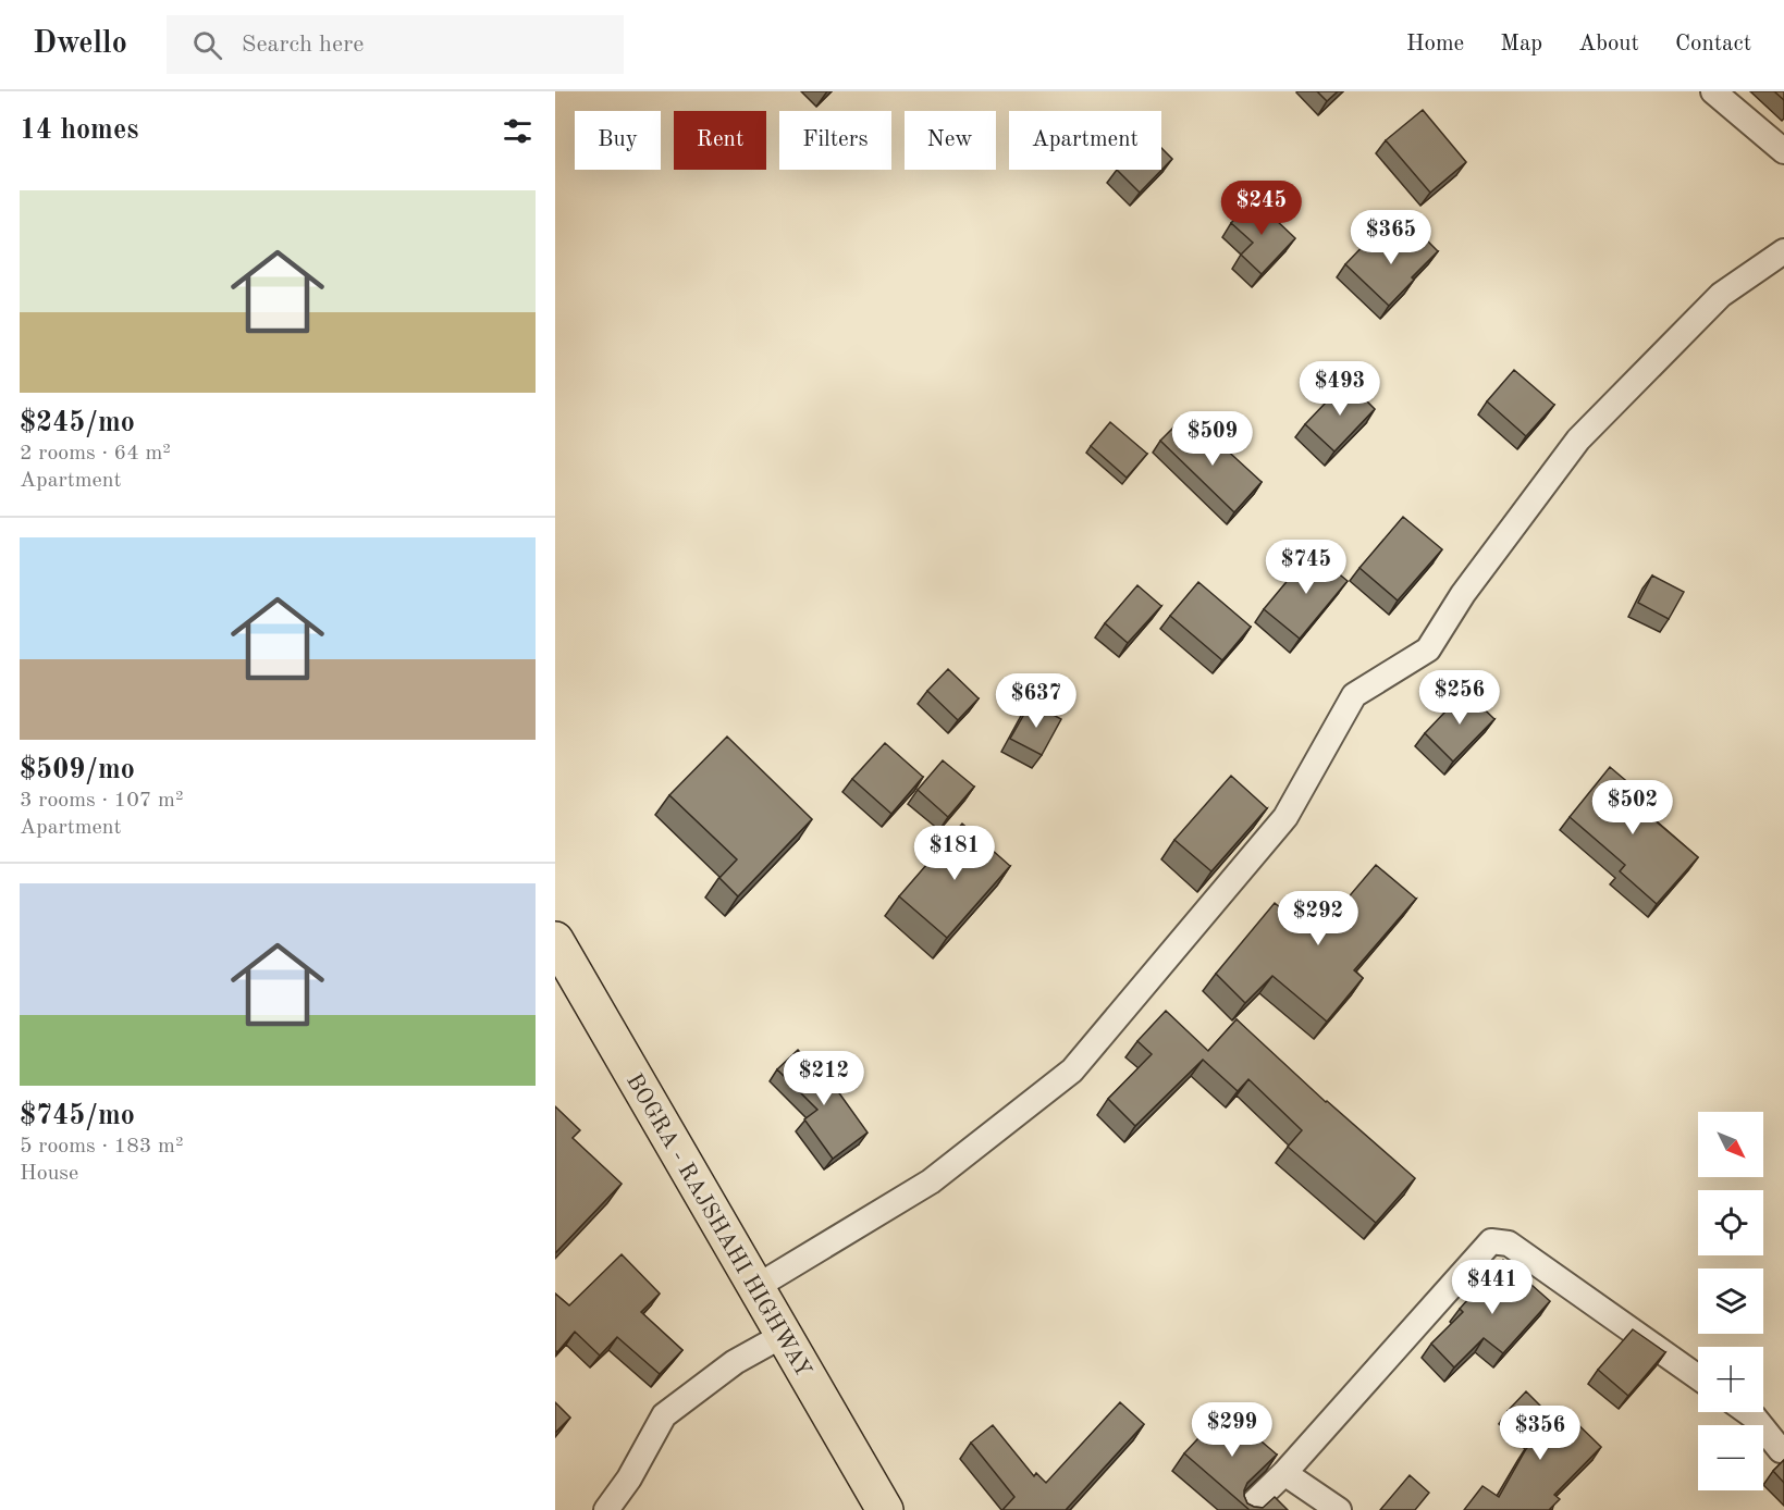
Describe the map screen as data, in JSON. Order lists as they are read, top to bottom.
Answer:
{
  "streets": {
    "highway": ["BOGRA - RAJSHAHI HIGHWAY"]
  },
  "north": "bottom right",
  "page": {
    "header": "Dwello",
    "search": "Search here",
    "nav": [
      "Home",
      "Map",
      "About",
      "Contact"
    ],
    "heading": "14 homes",
    "chip": [
      "Buy",
      "Rent",
      "Filters",
      "New",
      "Apartment"
    ],
    "list": [
      {
        "name": "$245/mo",
        "note": "2 rooms · 64 m² · Apartment"
      },
      {
        "name": "$509/mo",
        "note": "3 rooms · 107 m² · Apartment"
      },
      {
        "name": "$745/mo",
        "note": "5 rooms · 183 m² · House"
      }
    ],
    "price": [
      "$245",
      "$365",
      "$493",
      "$509",
      "$745",
      "$256",
      "$637",
      "$502",
      "$181",
      "$292",
      "$212",
      "$441",
      "$299",
      "$356"
    ],
    "map_buttons": ["+", "−"]
  }
}
